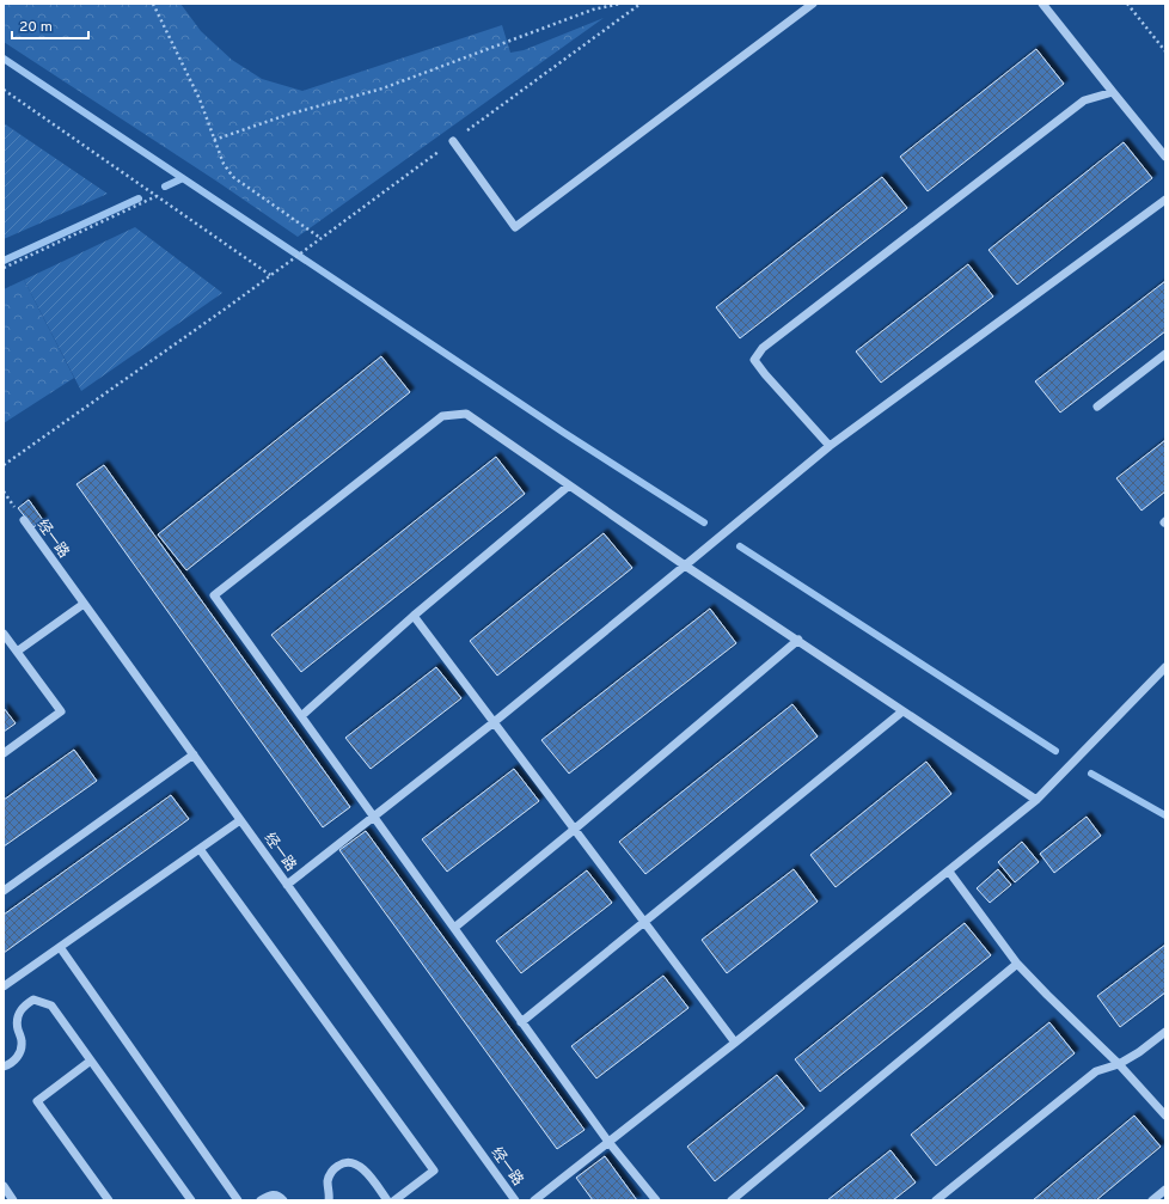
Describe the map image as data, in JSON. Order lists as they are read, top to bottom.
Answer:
{
  "streets": {
    "street": ["经一路"]
  },
  "scale_bar": "20 m"
}
